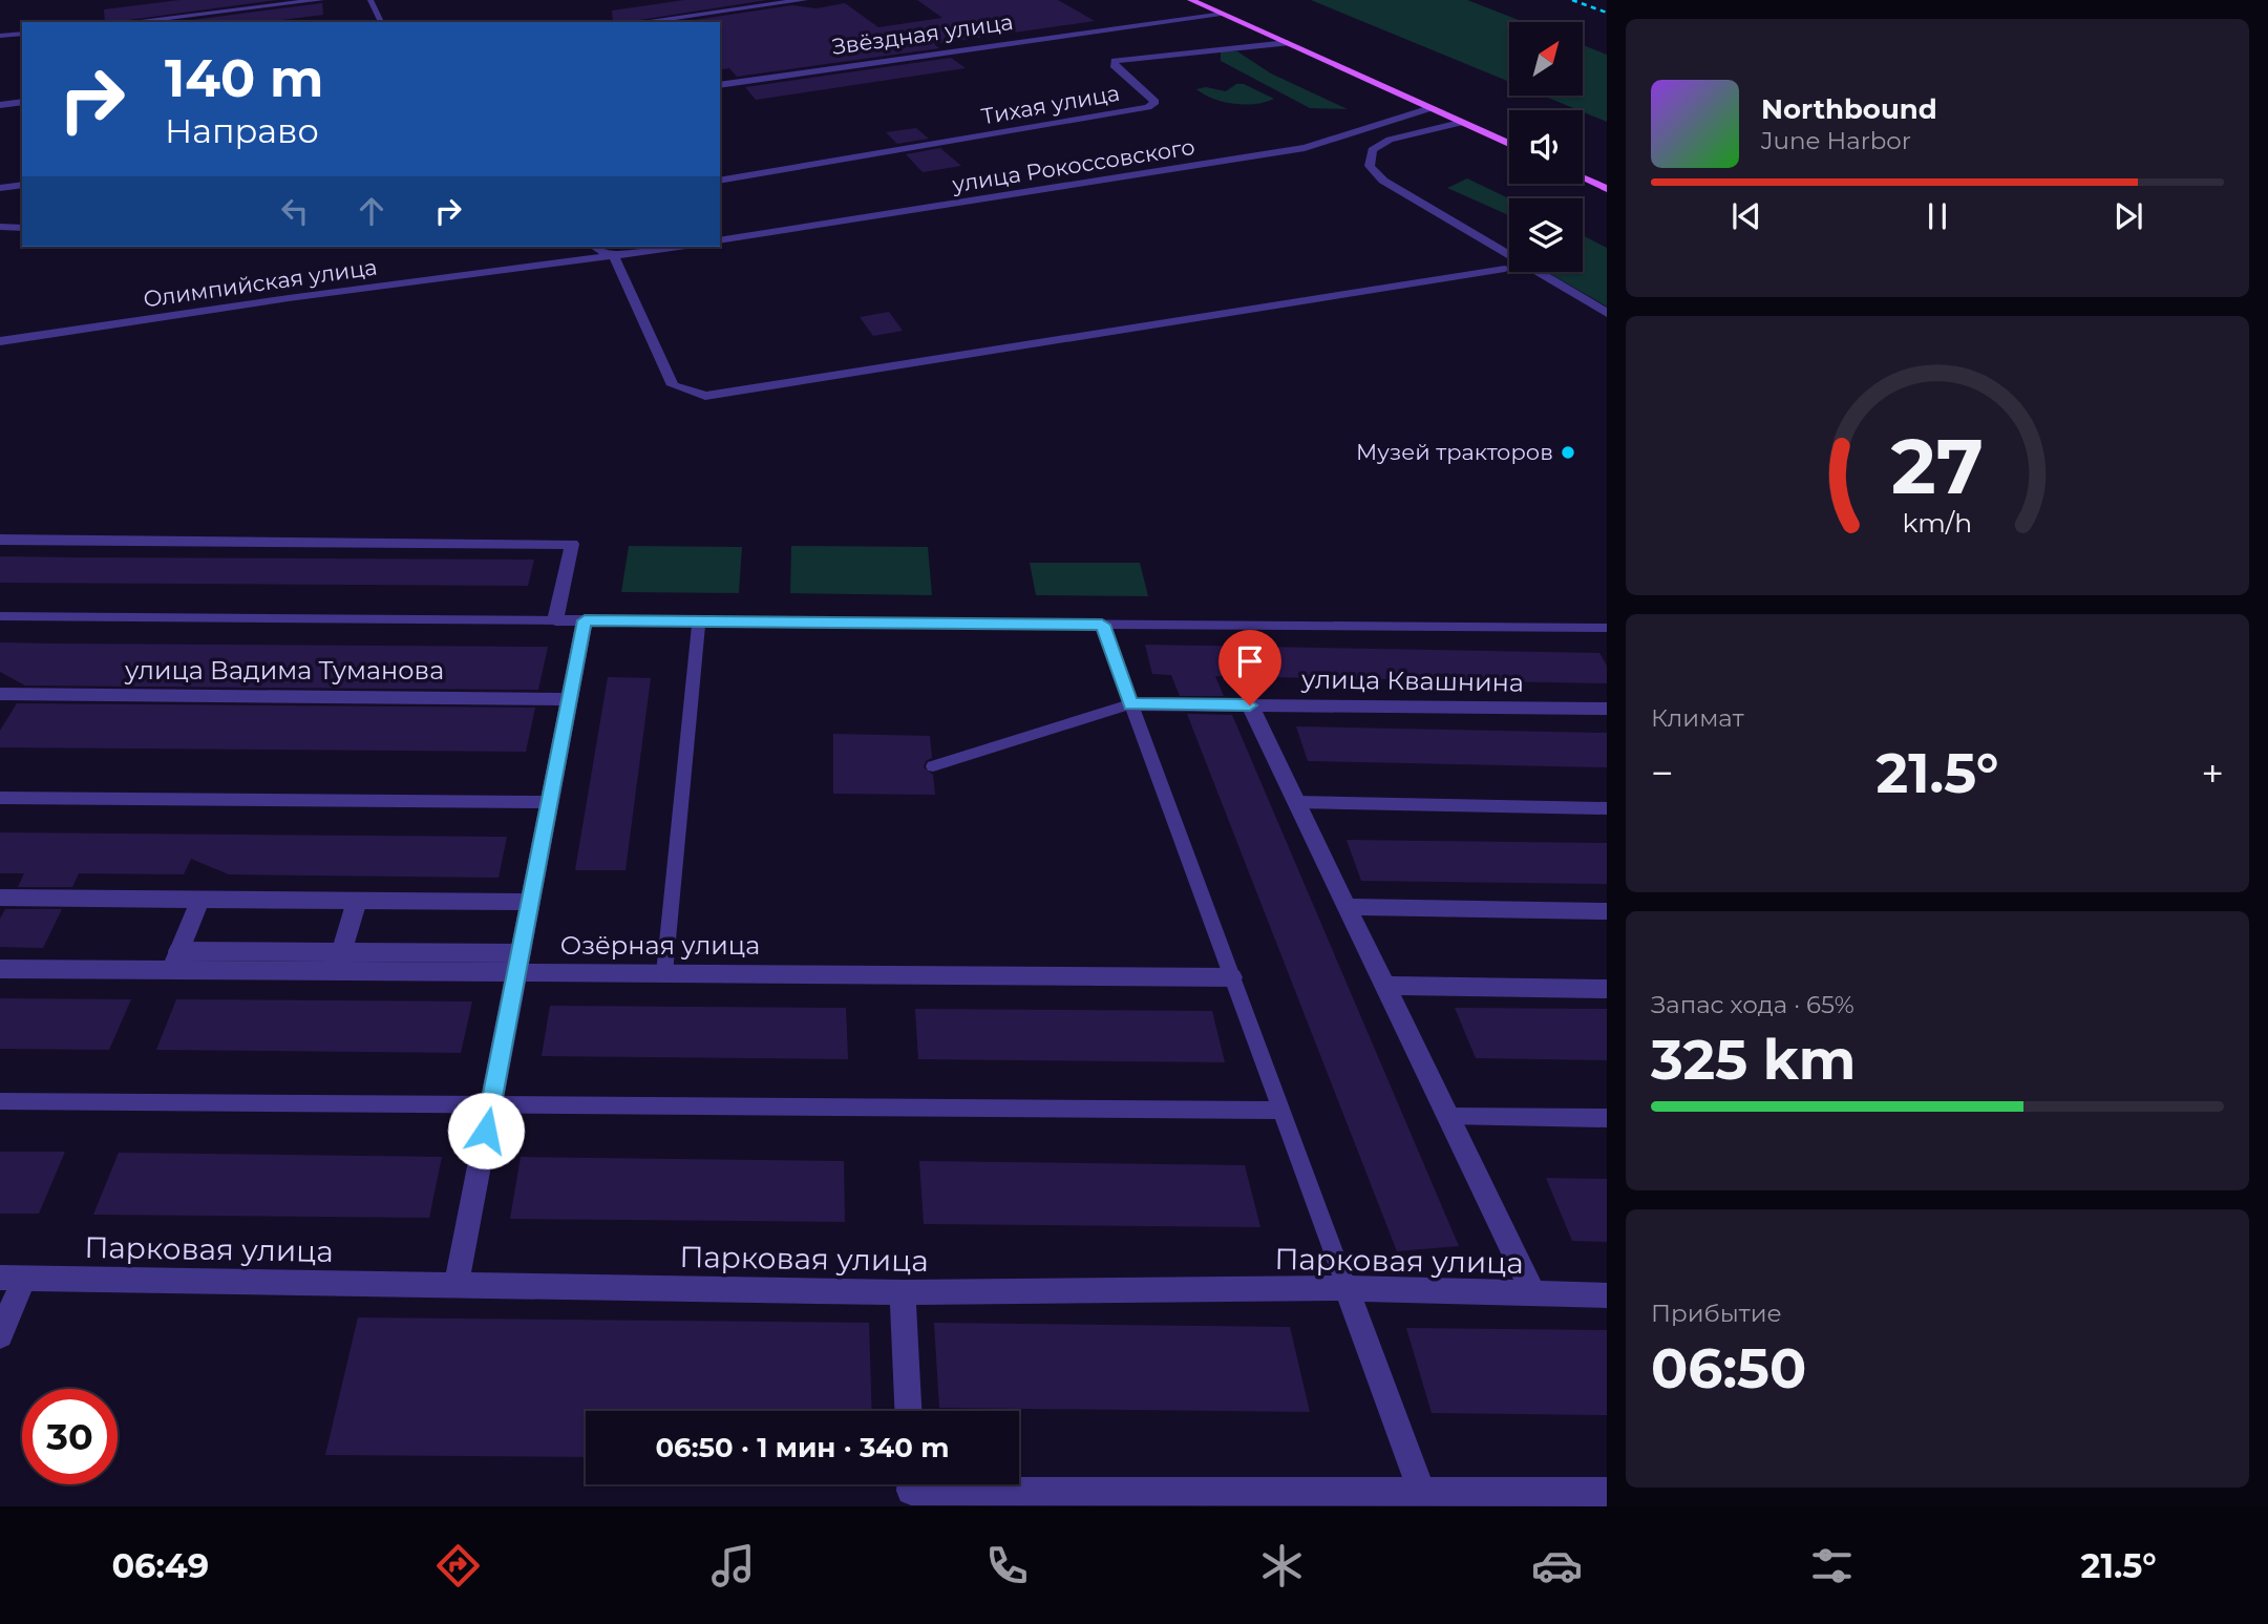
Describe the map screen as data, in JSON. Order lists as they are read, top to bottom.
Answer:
{
  "streets": {
    "street": [
      "Звёздная улица",
      "Тихая улица",
      "улица Рокоссовского",
      "Олимпийская улица",
      "улица Вадима Туманова",
      "улица Квашнина",
      "Озёрная улица",
      "Парковая улица"
    ]
  },
  "places": ["Музей тракторов"],
  "north": "top right",
  "page": {
    "turn": ["140 m", "Направо"],
    "song": ["Northbound", "June Harbor"],
    "tile": [
      "Климат",
      ["Запас хода · 65%", "325 km"],
      ["Прибытие", "06:50"]
    ],
    "heat": ["−", "21.5°", "+"],
    "limit": "30",
    "trip": "06:50 · 1 мин · 340 m",
    "tabs": ["06:49", "21.5°"],
    "gauge": ["27", "km/h"]
  }
}
